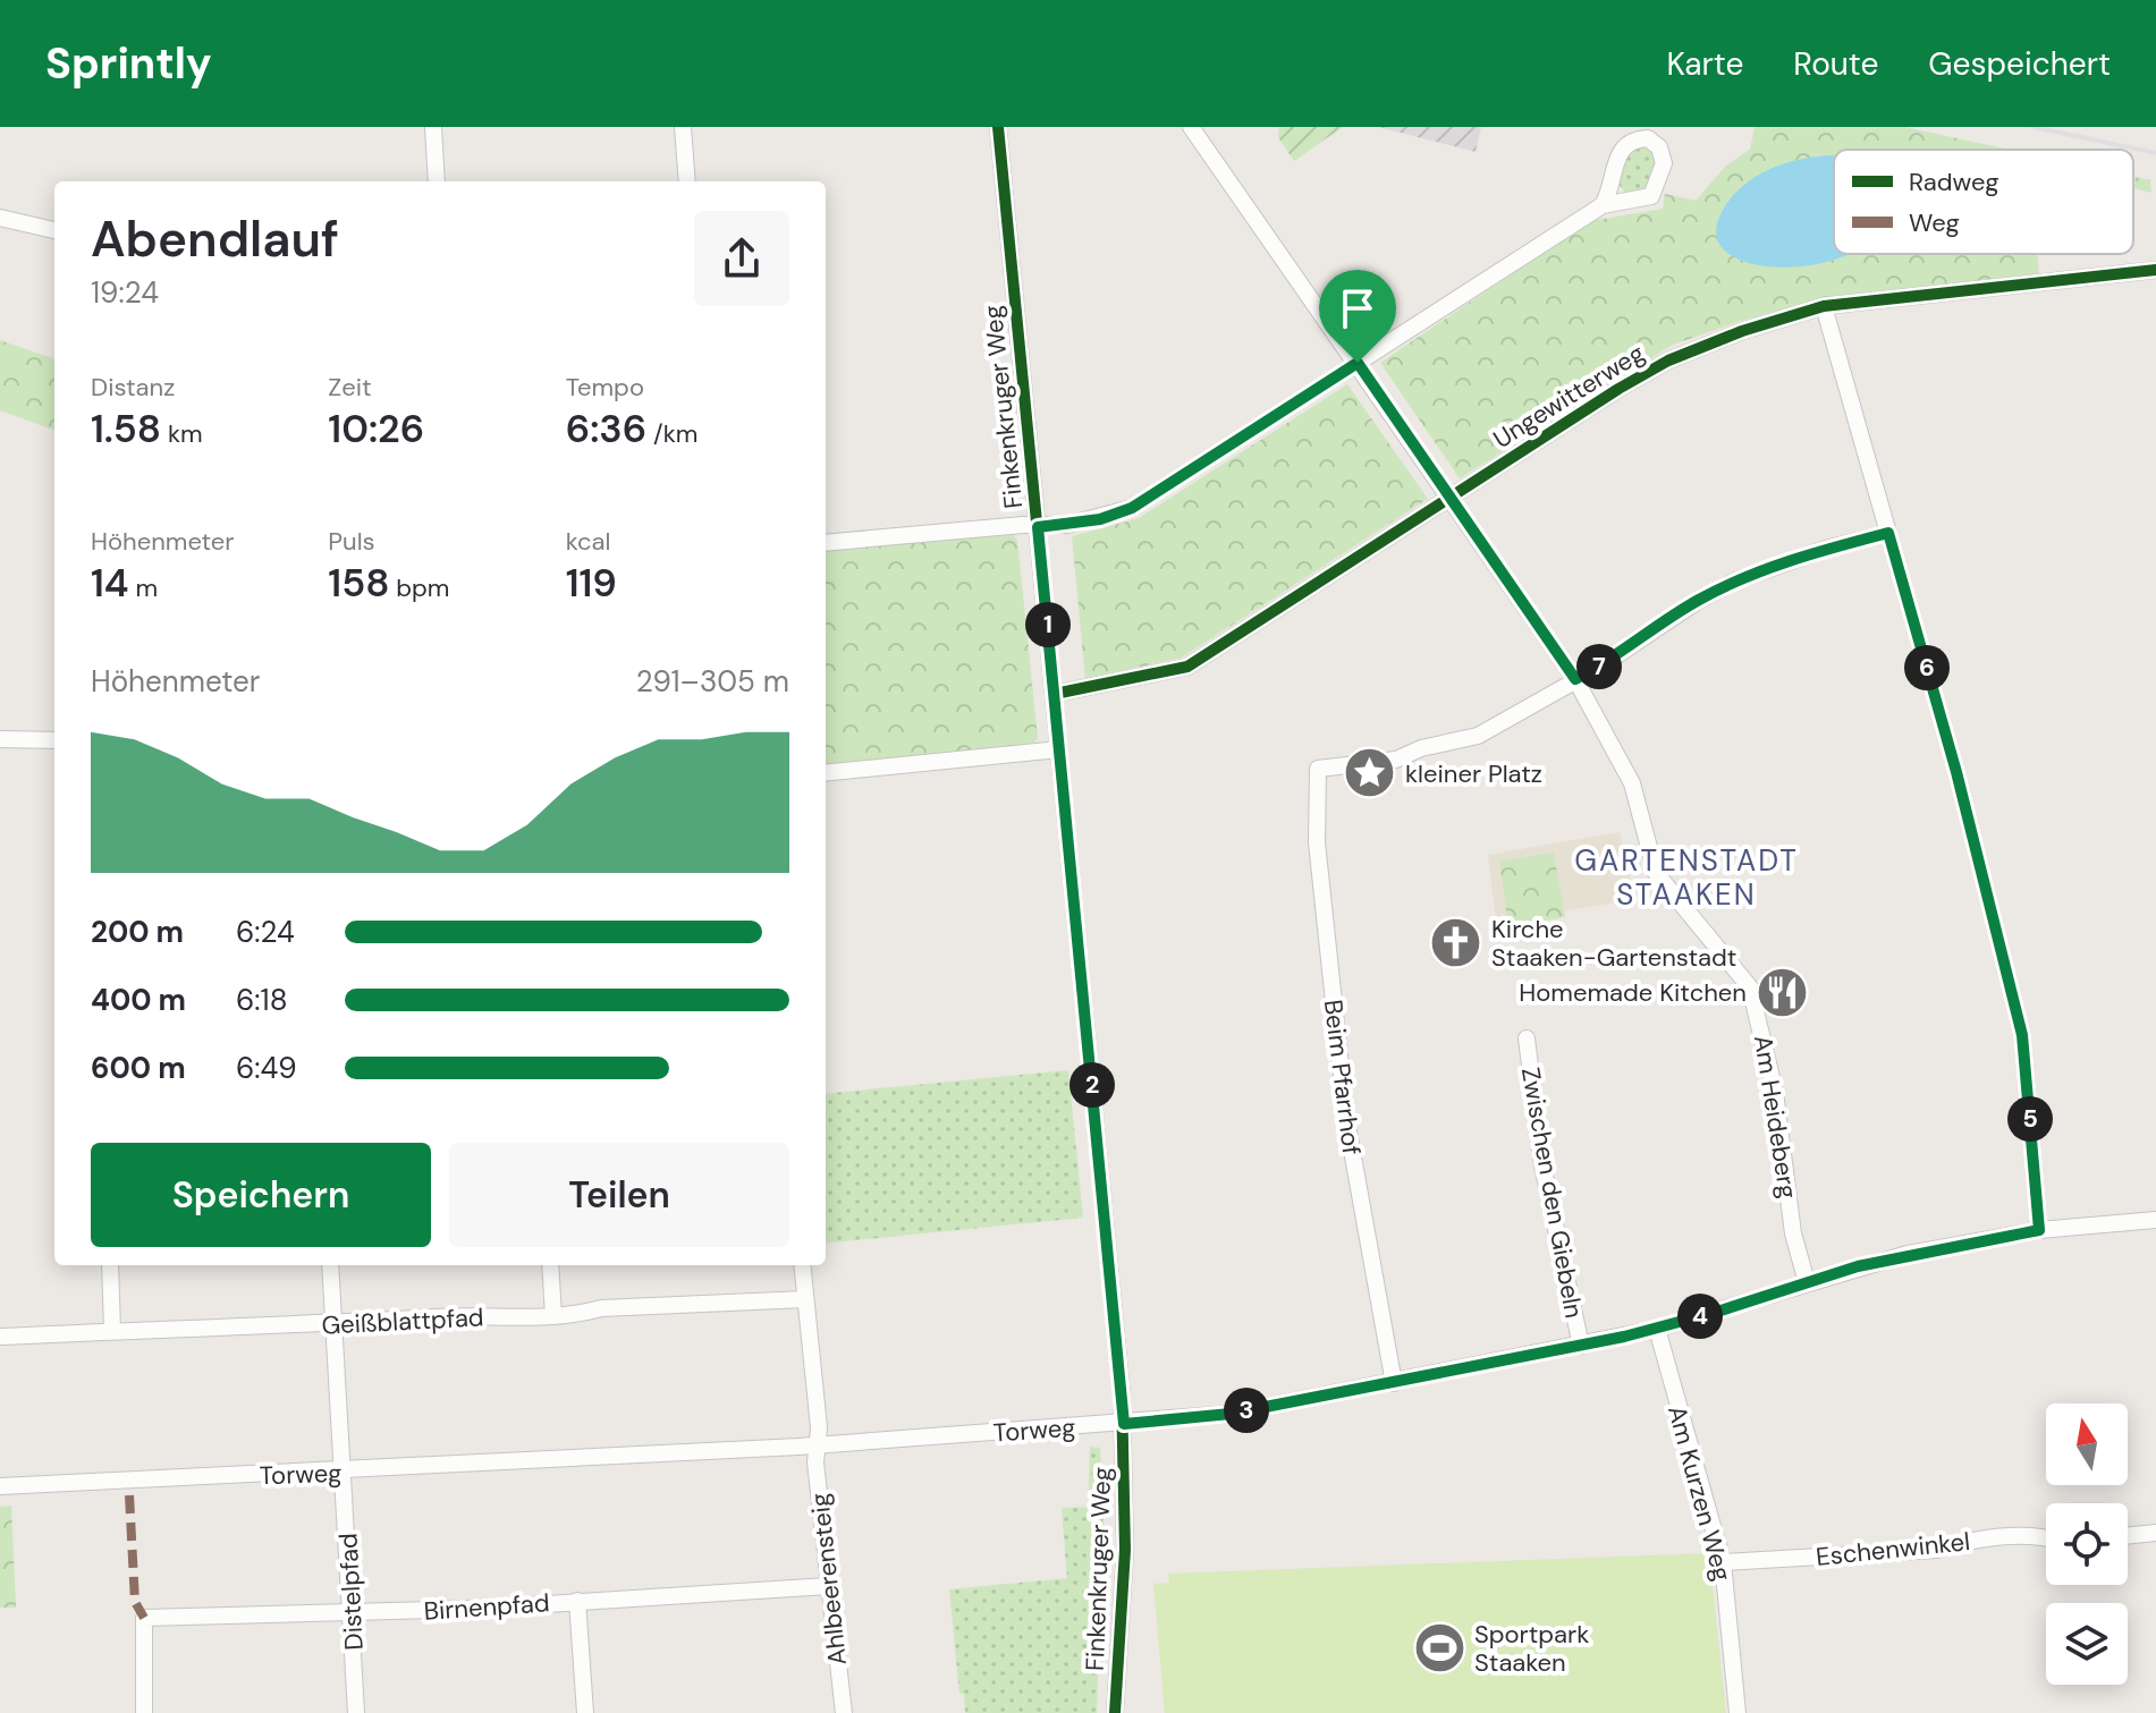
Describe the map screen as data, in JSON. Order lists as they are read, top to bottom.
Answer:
{
  "streets": {
    "street": [
      "Ungewitterweg",
      "Finkenkruger Weg",
      "Beim Pfarrhof",
      "Am Heideberg",
      "Zwischen den Giebeln",
      "Geißblattpfad",
      "Torweg",
      "Am Kurzen Weg",
      "Eschenwinkel",
      "Ahlbeerensteig",
      "Distelpfad",
      "Birnenpfad"
    ]
  },
  "crossings": [
    ["Ungewitterweg", "Finkenkruger Weg"],
    ["Finkenkruger Weg", "Torweg"],
    ["Beim Pfarrhof", "Am Heideberg"],
    ["Beim Pfarrhof", "Torweg"],
    ["Am Heideberg", "Torweg"],
    ["Zwischen den Giebeln", "Torweg"],
    ["Geißblattpfad", "Ahlbeerensteig"],
    ["Geißblattpfad", "Distelpfad"],
    ["Torweg", "Am Kurzen Weg"],
    ["Torweg", "Ahlbeerensteig"],
    ["Torweg", "Distelpfad"],
    ["Am Kurzen Weg", "Eschenwinkel"],
    ["Ahlbeerensteig", "Birnenpfad"],
    ["Distelpfad", "Birnenpfad"]
  ],
  "districts": ["GARTENSTADT STAAKEN"],
  "places": {
    "place": ["kleiner Platz"],
    "church": ["Kirche Staaken-Gartenstadt"],
    "restaurant": ["Homemade Kitchen"],
    "sports": ["Sportpark Staaken"]
  },
  "legend": ["Radweg", "Weg"],
  "north": "top",
  "page": {
    "header": "Sprintly",
    "nav": ["Karte", "Route", "Gespeichert"],
    "heading": ["Abendlauf", "19:24"],
    "stats": [
      ["Distanz", "1.58 km"],
      ["Zeit", "10:26"],
      ["Tempo", "6:36 /km"],
      ["Höhenmeter", "14 m"],
      ["Puls", "158 bpm"],
      ["kcal", "119"]
    ],
    "pins": [
      "1",
      "7",
      "6",
      "2",
      "5",
      "4",
      "3"
    ],
    "chart": ["Höhenmeter", "291–305 m"],
    "list": [
      {
        "name": "200 m",
        "note": "6:24"
      },
      {
        "name": "400 m",
        "note": "6:18"
      },
      {
        "name": "600 m",
        "note": "6:49"
      }
    ],
    "buttons": ["Speichern", "Teilen"]
  }
}
